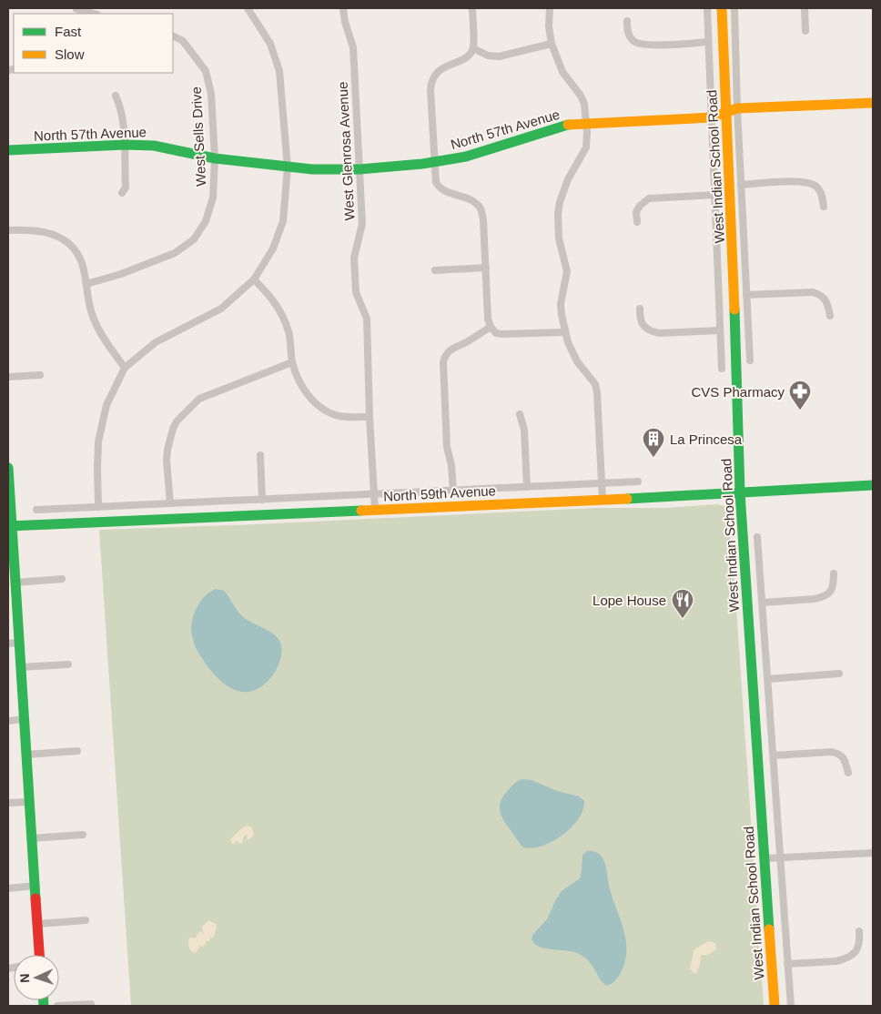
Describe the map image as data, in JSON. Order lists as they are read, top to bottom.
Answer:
{
  "streets": {
    "main road": ["North 57th Avenue", "West Indian School Road", "North 59th Avenue"],
    "street": ["West Sells Drive", "West Glenrosa Avenue"]
  },
  "crossings": [
    ["North 57th Avenue", "West Sells Drive"],
    ["North 57th Avenue", "West Glenrosa Avenue"],
    ["North 57th Avenue", "West Indian School Road"],
    ["West Glenrosa Avenue", "North 59th Avenue"],
    ["West Indian School Road", "North 59th Avenue"]
  ],
  "places": {
    "pharmacy": ["CVS Pharmacy"],
    "building": ["La Princesa"],
    "restaurant": ["Lope House"]
  },
  "legend": ["Fast", "Slow"],
  "north": "left"
}
